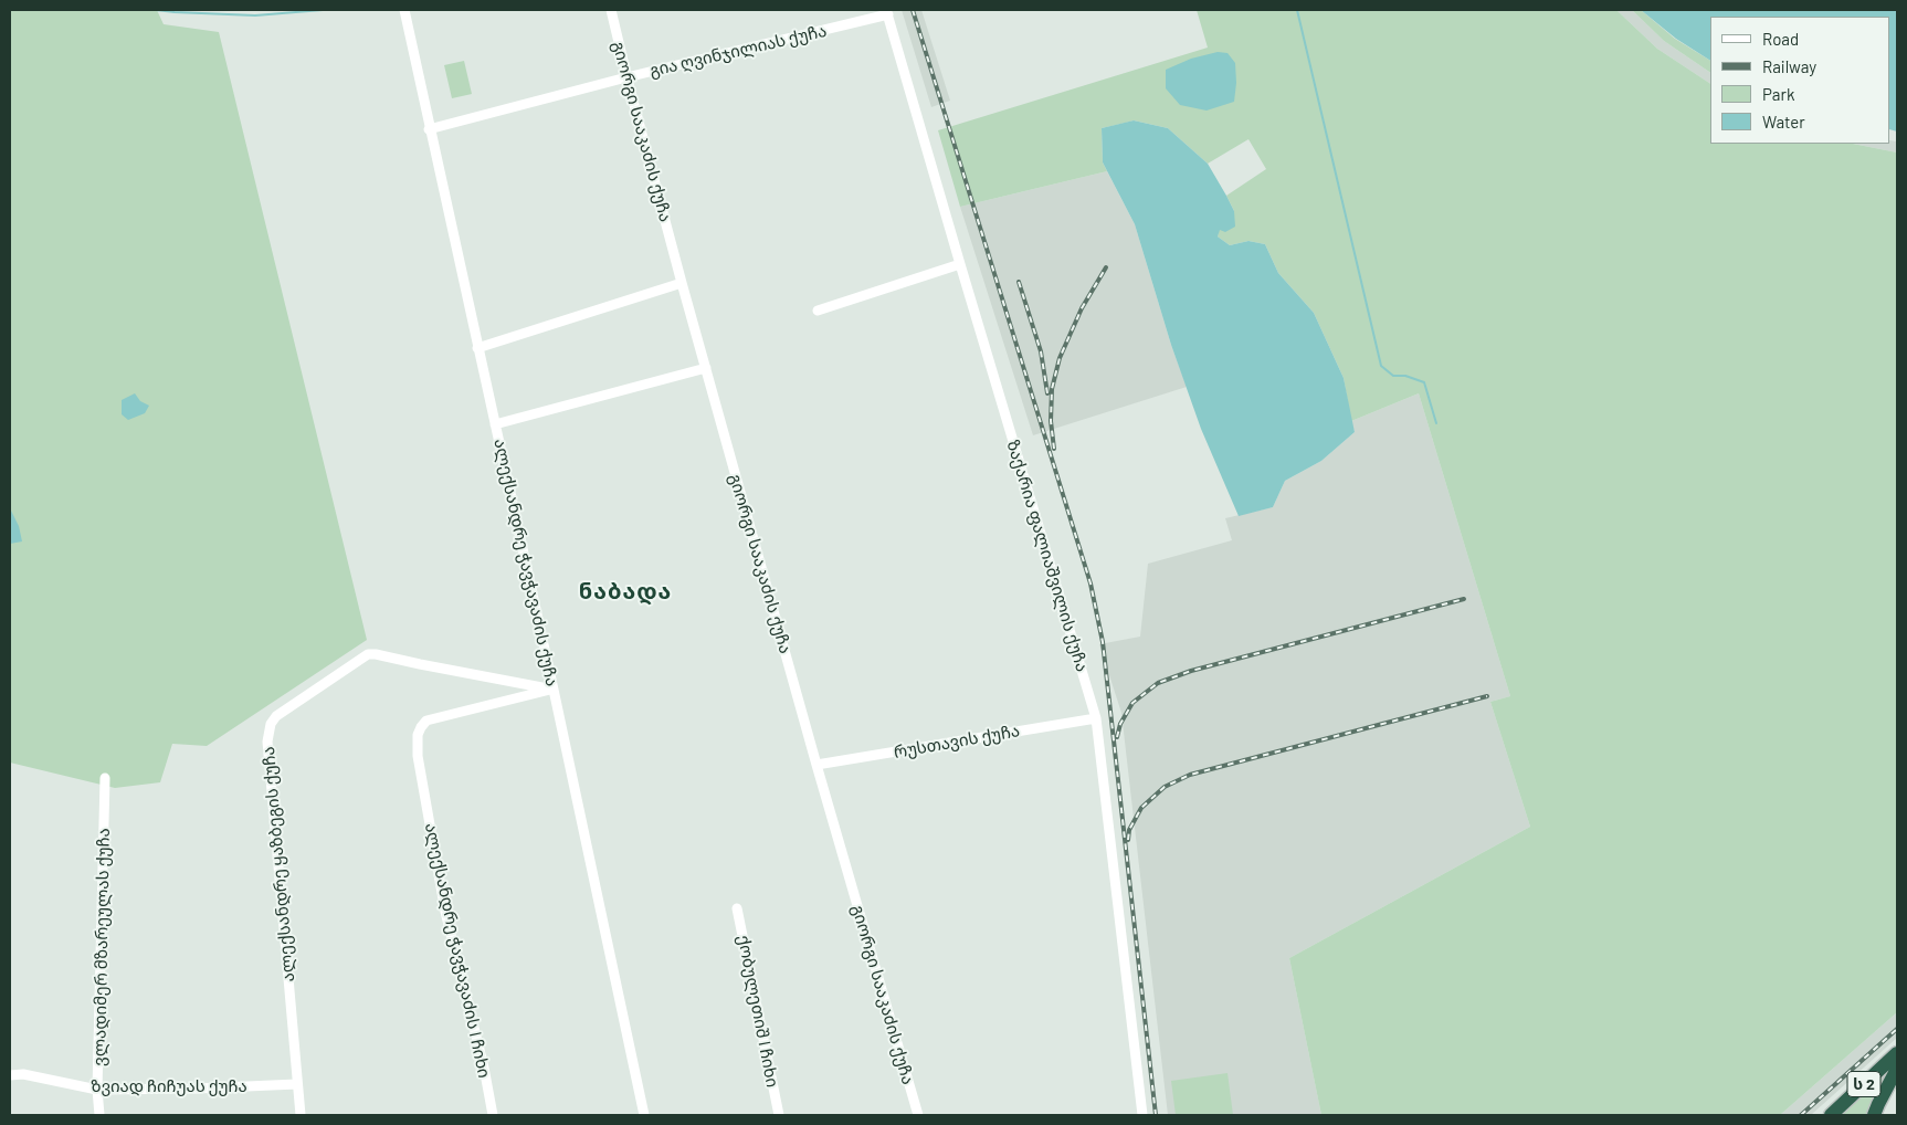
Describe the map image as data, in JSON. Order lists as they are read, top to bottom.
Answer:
{
  "streets": {
    "highway": ["ს 2"],
    "street": [
      "გია ღვინჯილიას ქუჩა",
      "გიორგი სააკაძის ქუჩა",
      "ზაქარია ფალიაშვილის ქუჩა",
      "ალექსანდრე ჭავჭავაძის ქუჩა",
      "რუსთავის ქუჩა",
      "ალექსანდრე ყაზბეგის ქუჩა",
      "ვლადიმერ მზარეულას ქუჩა",
      "ალექსანდრე ჭავჭავაძის I ჩიხი",
      "ქობულეთიშ I ჩიხი",
      "ზვიად ჩიჩუას ქუჩა"
    ]
  },
  "crossings": [
    ["გია ღვინჯილიას ქუჩა", "გიორგი სააკაძის ქუჩა"],
    ["გია ღვინჯილიას ქუჩა", "ზაქარია ფალიაშვილის ქუჩა"],
    ["გია ღვინჯილიას ქუჩა", "ალექსანდრე ჭავჭავაძის ქუჩა"],
    ["გიორგი სააკაძის ქუჩა", "რუსთავის ქუჩა"],
    ["ზაქარია ფალიაშვილის ქუჩა", "რუსთავის ქუჩა"],
    ["ალექსანდრე ჭავჭავაძის ქუჩა", "ალექსანდრე ყაზბეგის ქუჩა"],
    ["ალექსანდრე ჭავჭავაძის ქუჩა", "ალექსანდრე ჭავჭავაძის I ჩიხი"],
    ["ალექსანდრე ყაზბეგის ქუჩა", "ალექსანდრე ჭავჭავაძის I ჩიხი"],
    ["ალექსანდრე ყაზბეგის ქუჩა", "ზვიად ჩიჩუას ქუჩა"],
    ["ვლადიმერ მზარეულას ქუჩა", "ზვიად ჩიჩუას ქუჩა"]
  ],
  "districts": ["ნაბადა"],
  "legend": [
    "Road",
    "Railway",
    "Park",
    "Water"
  ]
}
